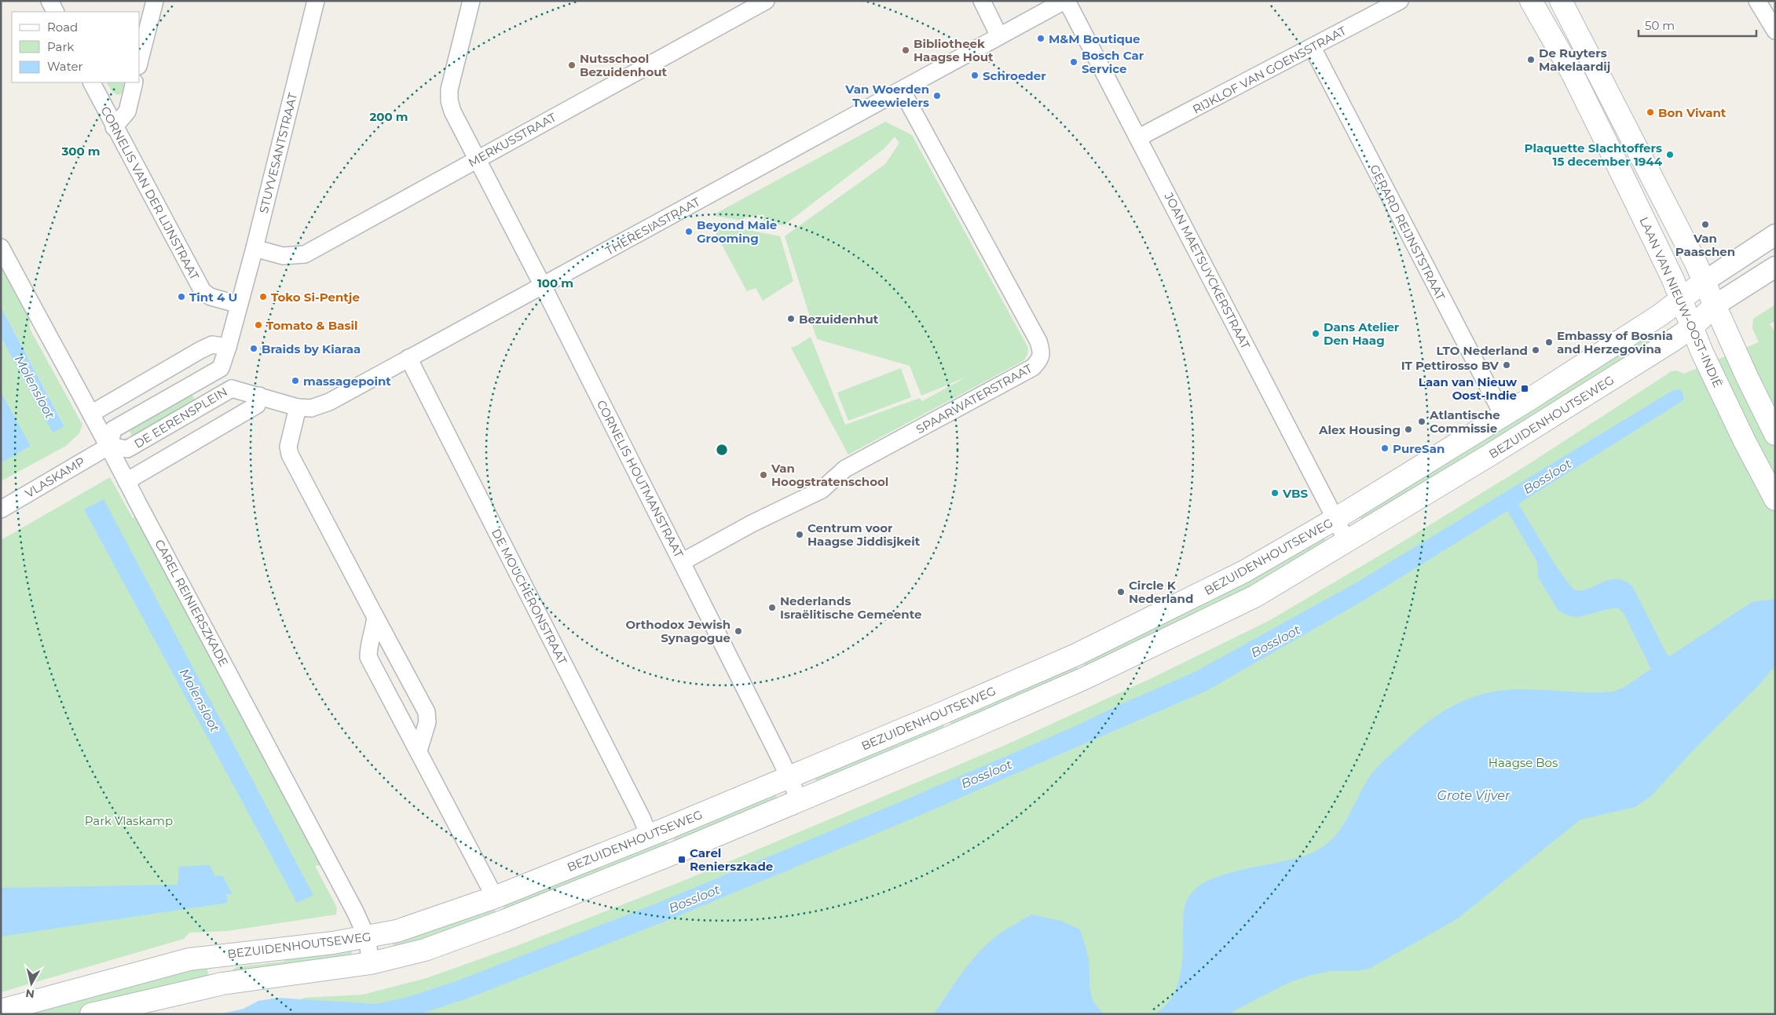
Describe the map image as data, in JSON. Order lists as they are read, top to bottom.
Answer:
{
  "streets": {
    "main road": ["LAAN VAN NIEUW-OOST-INDIË", "BEZUIDENHOUTSEWEG"],
    "street": [
      "RIJKLOF VAN GOENSSTRAAT",
      "MERKUSSTRAAT",
      "STUYVESANTSTRAAT",
      "CORNELIS VAN DER LIJNSTRAAT",
      "THERESIASTRAAT",
      "GERARD REIJNSTSTRAAT",
      "JOAN MAETSUYCKERSTRAAT",
      "SPAARWATERSTRAAT",
      "DE EERENSPLEIN",
      "VLASKAMP",
      "CORNELIS HOUTMANSTRAAT",
      "DE MOUCHERONSTRAAT",
      "CAREL REINIERSZKADE"
    ]
  },
  "crossings": [
    ["RIJKLOF VAN GOENSSTRAAT", "GERARD REIJNSTSTRAAT"],
    ["RIJKLOF VAN GOENSSTRAAT", "JOAN MAETSUYCKERSTRAAT"],
    ["MERKUSSTRAAT", "STUYVESANTSTRAAT"],
    ["MERKUSSTRAAT", "CORNELIS HOUTMANSTRAAT"],
    ["STUYVESANTSTRAAT", "CORNELIS VAN DER LIJNSTRAAT"],
    ["STUYVESANTSTRAAT", "DE EERENSPLEIN"],
    ["CORNELIS VAN DER LIJNSTRAAT", "DE EERENSPLEIN"],
    ["THERESIASTRAAT", "JOAN MAETSUYCKERSTRAAT"],
    ["THERESIASTRAAT", "SPAARWATERSTRAAT"],
    ["THERESIASTRAAT", "DE EERENSPLEIN"],
    ["THERESIASTRAAT", "CORNELIS HOUTMANSTRAAT"],
    ["THERESIASTRAAT", "DE MOUCHERONSTRAAT"],
    ["GERARD REIJNSTSTRAAT", "BEZUIDENHOUTSEWEG"],
    ["JOAN MAETSUYCKERSTRAAT", "BEZUIDENHOUTSEWEG"],
    ["LAAN VAN NIEUW-OOST-INDIË", "BEZUIDENHOUTSEWEG"],
    ["SPAARWATERSTRAAT", "CORNELIS HOUTMANSTRAAT"],
    ["BEZUIDENHOUTSEWEG", "CORNELIS HOUTMANSTRAAT"],
    ["BEZUIDENHOUTSEWEG", "DE MOUCHERONSTRAAT"],
    ["BEZUIDENHOUTSEWEG", "CAREL REINIERSZKADE"],
    ["DE EERENSPLEIN", "VLASKAMP"],
    ["DE EERENSPLEIN", "CAREL REINIERSZKADE"],
    ["VLASKAMP", "CAREL REINIERSZKADE"]
  ],
  "water": ["Molensloot", "Bossloot", "Grote Vijver"],
  "parks": ["Haagse Bos", "Park Vlaskamp"],
  "places": {
    "other": [
      "M&M Boutique",
      "Bibliotheek Haagse Hout",
      "De Ruyters Makelaardij",
      "Bosch Car Service",
      "Nutsschool Bezuidenhout",
      "Schroeder",
      "Van Woerden Tweewielers",
      "Bon Vivant",
      "Plaquette Slachtoffers 15 december 1944",
      "Van Paaschen",
      "Beyond Male Grooming",
      "Tint 4 U",
      "Toko Si-Pentje",
      "Bezuidenhut",
      "Tomato & Basil",
      "Dans Atelier Den Haag",
      "Embassy of Bosnia and Herzegovina",
      "Braids by Kiaraa",
      "LTO Nederland",
      "IT Pettirosso BV",
      "massagepoint",
      "Atlantische Commissie",
      "Alex Housing",
      "PureSan",
      "Van Hoogstratenschool",
      "VBS",
      "Centrum voor Haagse Jiddisjkeit",
      "Circle K Nederland",
      "Nederlands Israëlitische Gemeente",
      "Orthodox Jewish Synagogue"
    ],
    "transit": ["Laan van Nieuw Oost-Indie", "Carel Renierszkade"]
  },
  "legend": ["Road", "Park", "Water"],
  "scale_bar": "50 m",
  "north": "bottom",
  "rings": ["200 m", "300 m", "100 m"]
}
